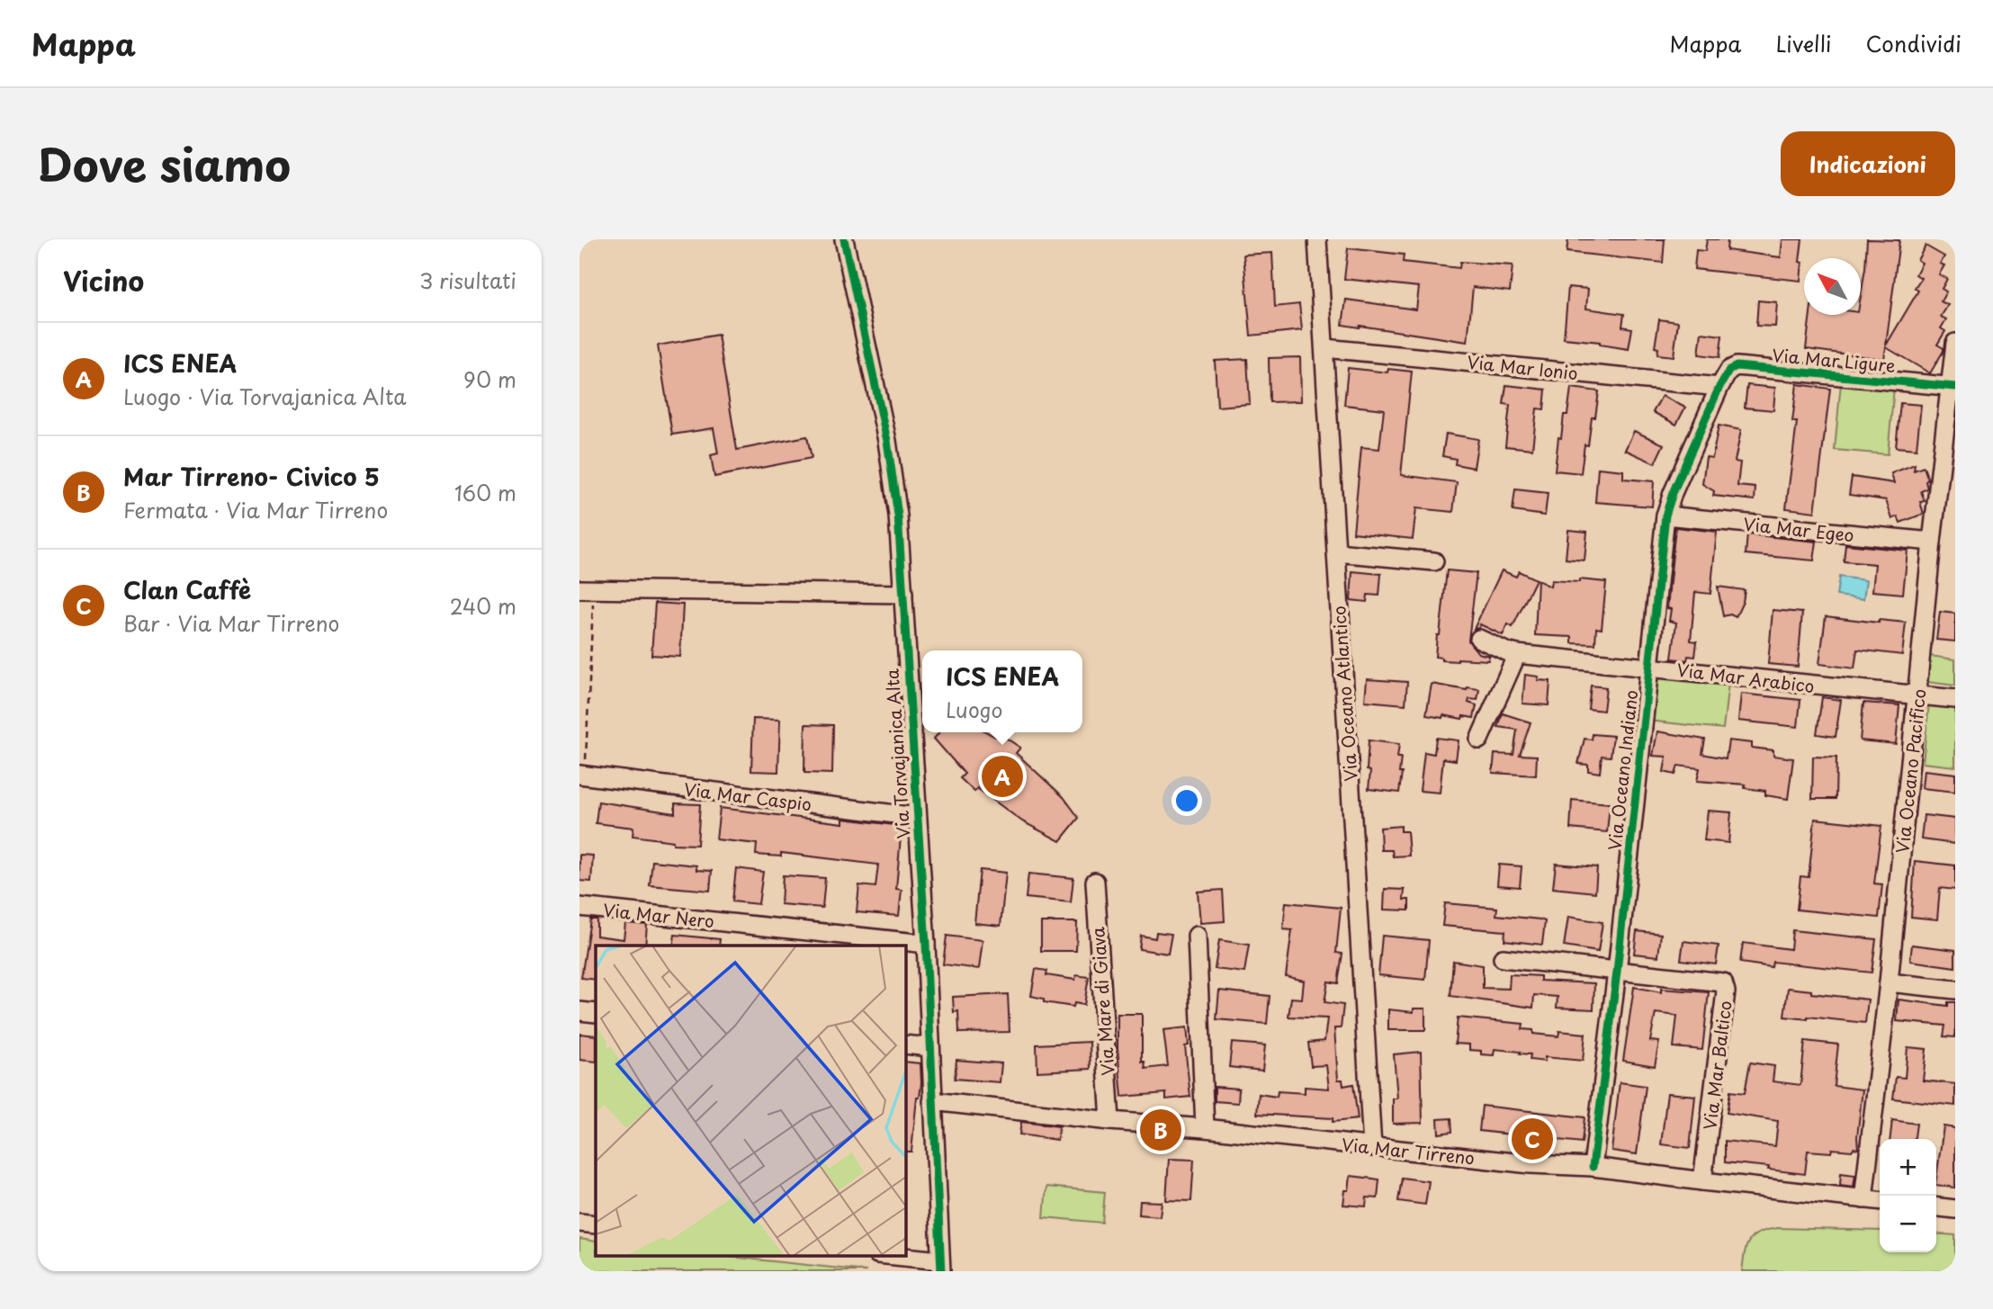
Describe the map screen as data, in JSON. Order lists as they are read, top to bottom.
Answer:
{
  "streets": {
    "street": [
      "Via Mar Ligure",
      "Via Mar Ionio",
      "Via Mar Egeo",
      "Via Mar Arabico",
      "Via Oceano Atlantico",
      "Via Torvajanica Alta",
      "Via Oceano Indiano",
      "Via Oceano Pacifico",
      "Via Mar Caspio",
      "Via Mar Nero",
      "Via Mare di Giava",
      "Via Mar Baltico",
      "Via Mar Tirreno"
    ]
  },
  "crossings": [
    ["Via Mar Ligure", "Via Mar Ionio"],
    ["Via Mar Ligure", "Via Oceano Indiano"],
    ["Via Mar Ligure", "Via Oceano Pacifico"],
    ["Via Mar Ionio", "Via Oceano Atlantico"],
    ["Via Mar Ionio", "Via Oceano Indiano"],
    ["Via Mar Egeo", "Via Oceano Indiano"],
    ["Via Mar Egeo", "Via Oceano Pacifico"],
    ["Via Mar Arabico", "Via Oceano Indiano"],
    ["Via Mar Arabico", "Via Oceano Pacifico"],
    ["Via Oceano Atlantico", "Via Mar Tirreno"],
    ["Via Torvajanica Alta", "Via Mar Caspio"],
    ["Via Torvajanica Alta", "Via Mar Nero"],
    ["Via Torvajanica Alta", "Via Mar Tirreno"],
    ["Via Oceano Indiano", "Via Mar Baltico"],
    ["Via Oceano Indiano", "Via Mar Tirreno"],
    ["Via Oceano Pacifico", "Via Mar Tirreno"],
    ["Via Mare di Giava", "Via Mar Tirreno"],
    ["Via Mar Baltico", "Via Mar Tirreno"]
  ],
  "north": "top left",
  "page": {
    "header": "Mappa",
    "nav": ["Mappa", "Livelli", "Condividi"],
    "title": "Dove siamo",
    "buttons": "Indicazioni",
    "heading": ["Vicino", "3 risultati"],
    "list": [
      {
        "mark": "A",
        "name": "ICS ENEA",
        "note": "Luogo · Via Torvajanica Alta",
        "value": "90 m"
      },
      {
        "mark": "B",
        "name": "Mar Tirreno- Civico 5",
        "note": "Fermata · Via Mar Tirreno",
        "value": "160 m"
      },
      {
        "mark": "C",
        "name": "Clan Caffè",
        "note": "Bar · Via Mar Tirreno",
        "value": "240 m"
      }
    ],
    "popup": ["ICS ENEA", "Luogo"],
    "pins": ["A", "B", "C"],
    "map_buttons": ["+", "−"]
  }
}
